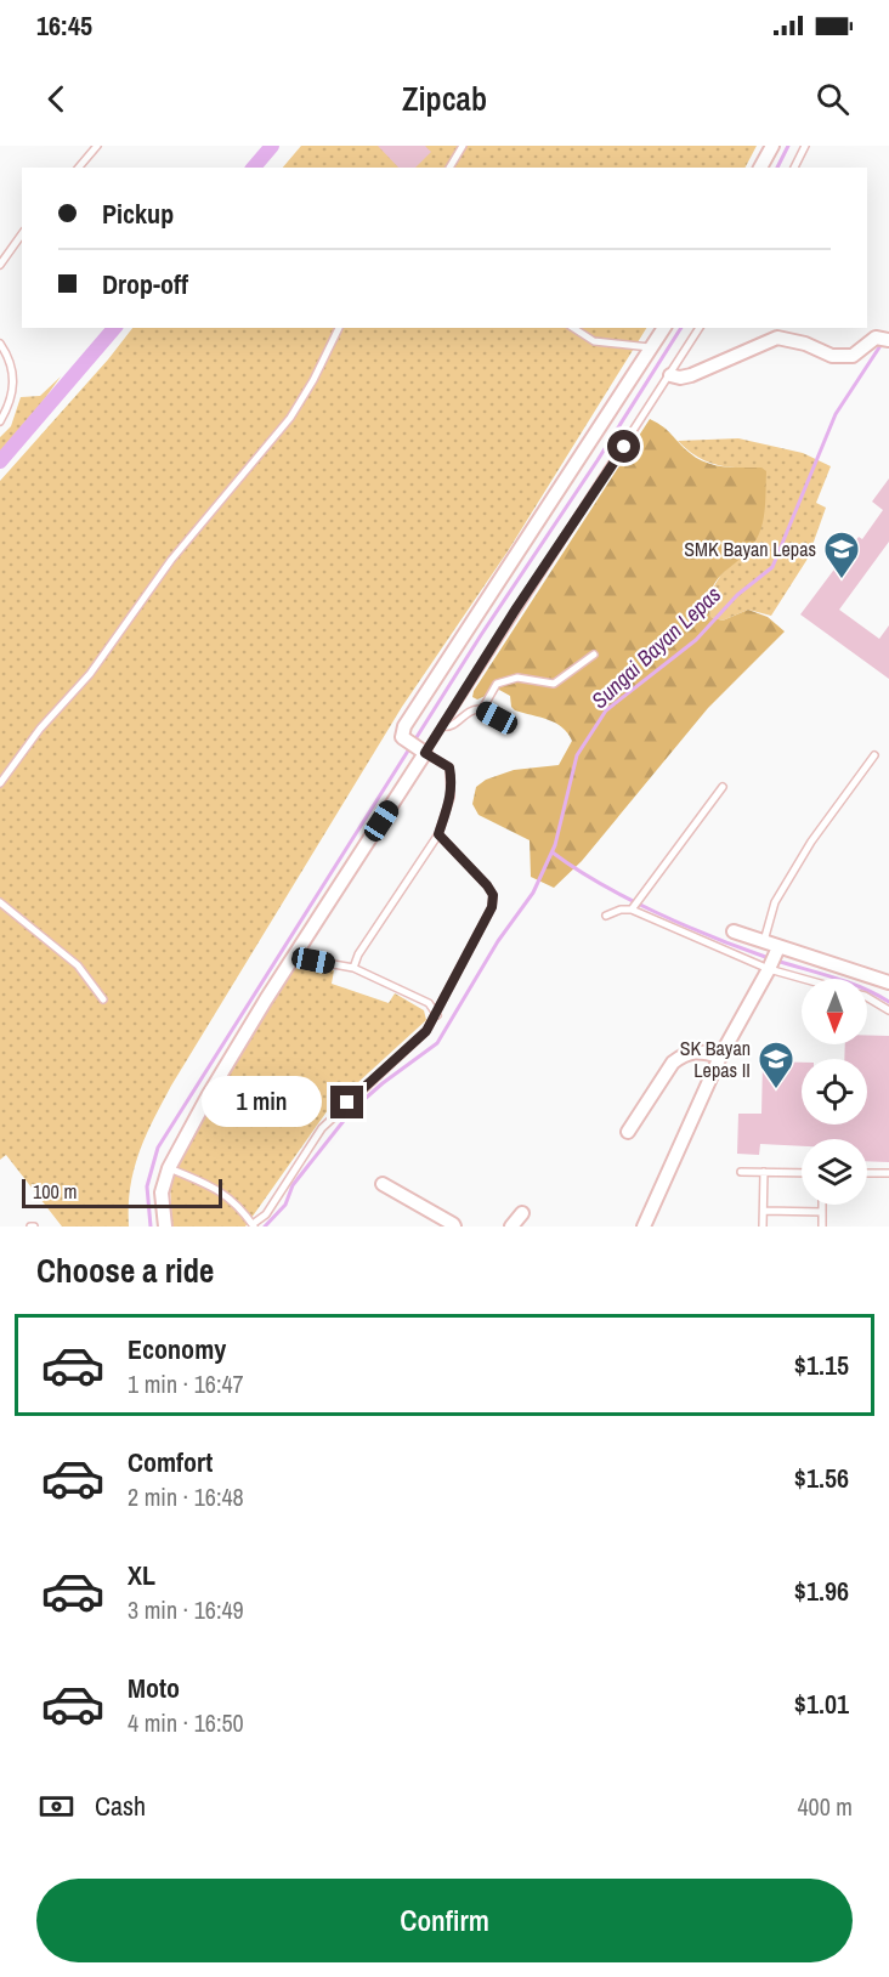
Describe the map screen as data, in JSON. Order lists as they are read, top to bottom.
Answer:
{
  "water": ["Sungai Bayan Lepas"],
  "places": {
    "school or university": ["SMK Bayan Lepas", "SK Bayan Lepas II"]
  },
  "scale_bar": "100 m",
  "north": "bottom",
  "page": {
    "status": "16:45",
    "header": "Zipcab",
    "banner": ["Pickup", "Drop-off"],
    "bubble": "1 min",
    "scale": "100 m",
    "heading": "Choose a ride",
    "list": [
      {
        "name": "Economy",
        "note": "1 min · 16:47",
        "value": "$1.15"
      },
      {
        "name": "Comfort",
        "note": "2 min · 16:48",
        "value": "$1.56"
      },
      {
        "name": "XL",
        "note": "3 min · 16:49",
        "value": "$1.96"
      },
      {
        "name": "Moto",
        "note": "4 min · 16:50",
        "value": "$1.01"
      }
    ],
    "pay": ["Cash", "400 m"],
    "buttons": "Confirm"
  }
}
